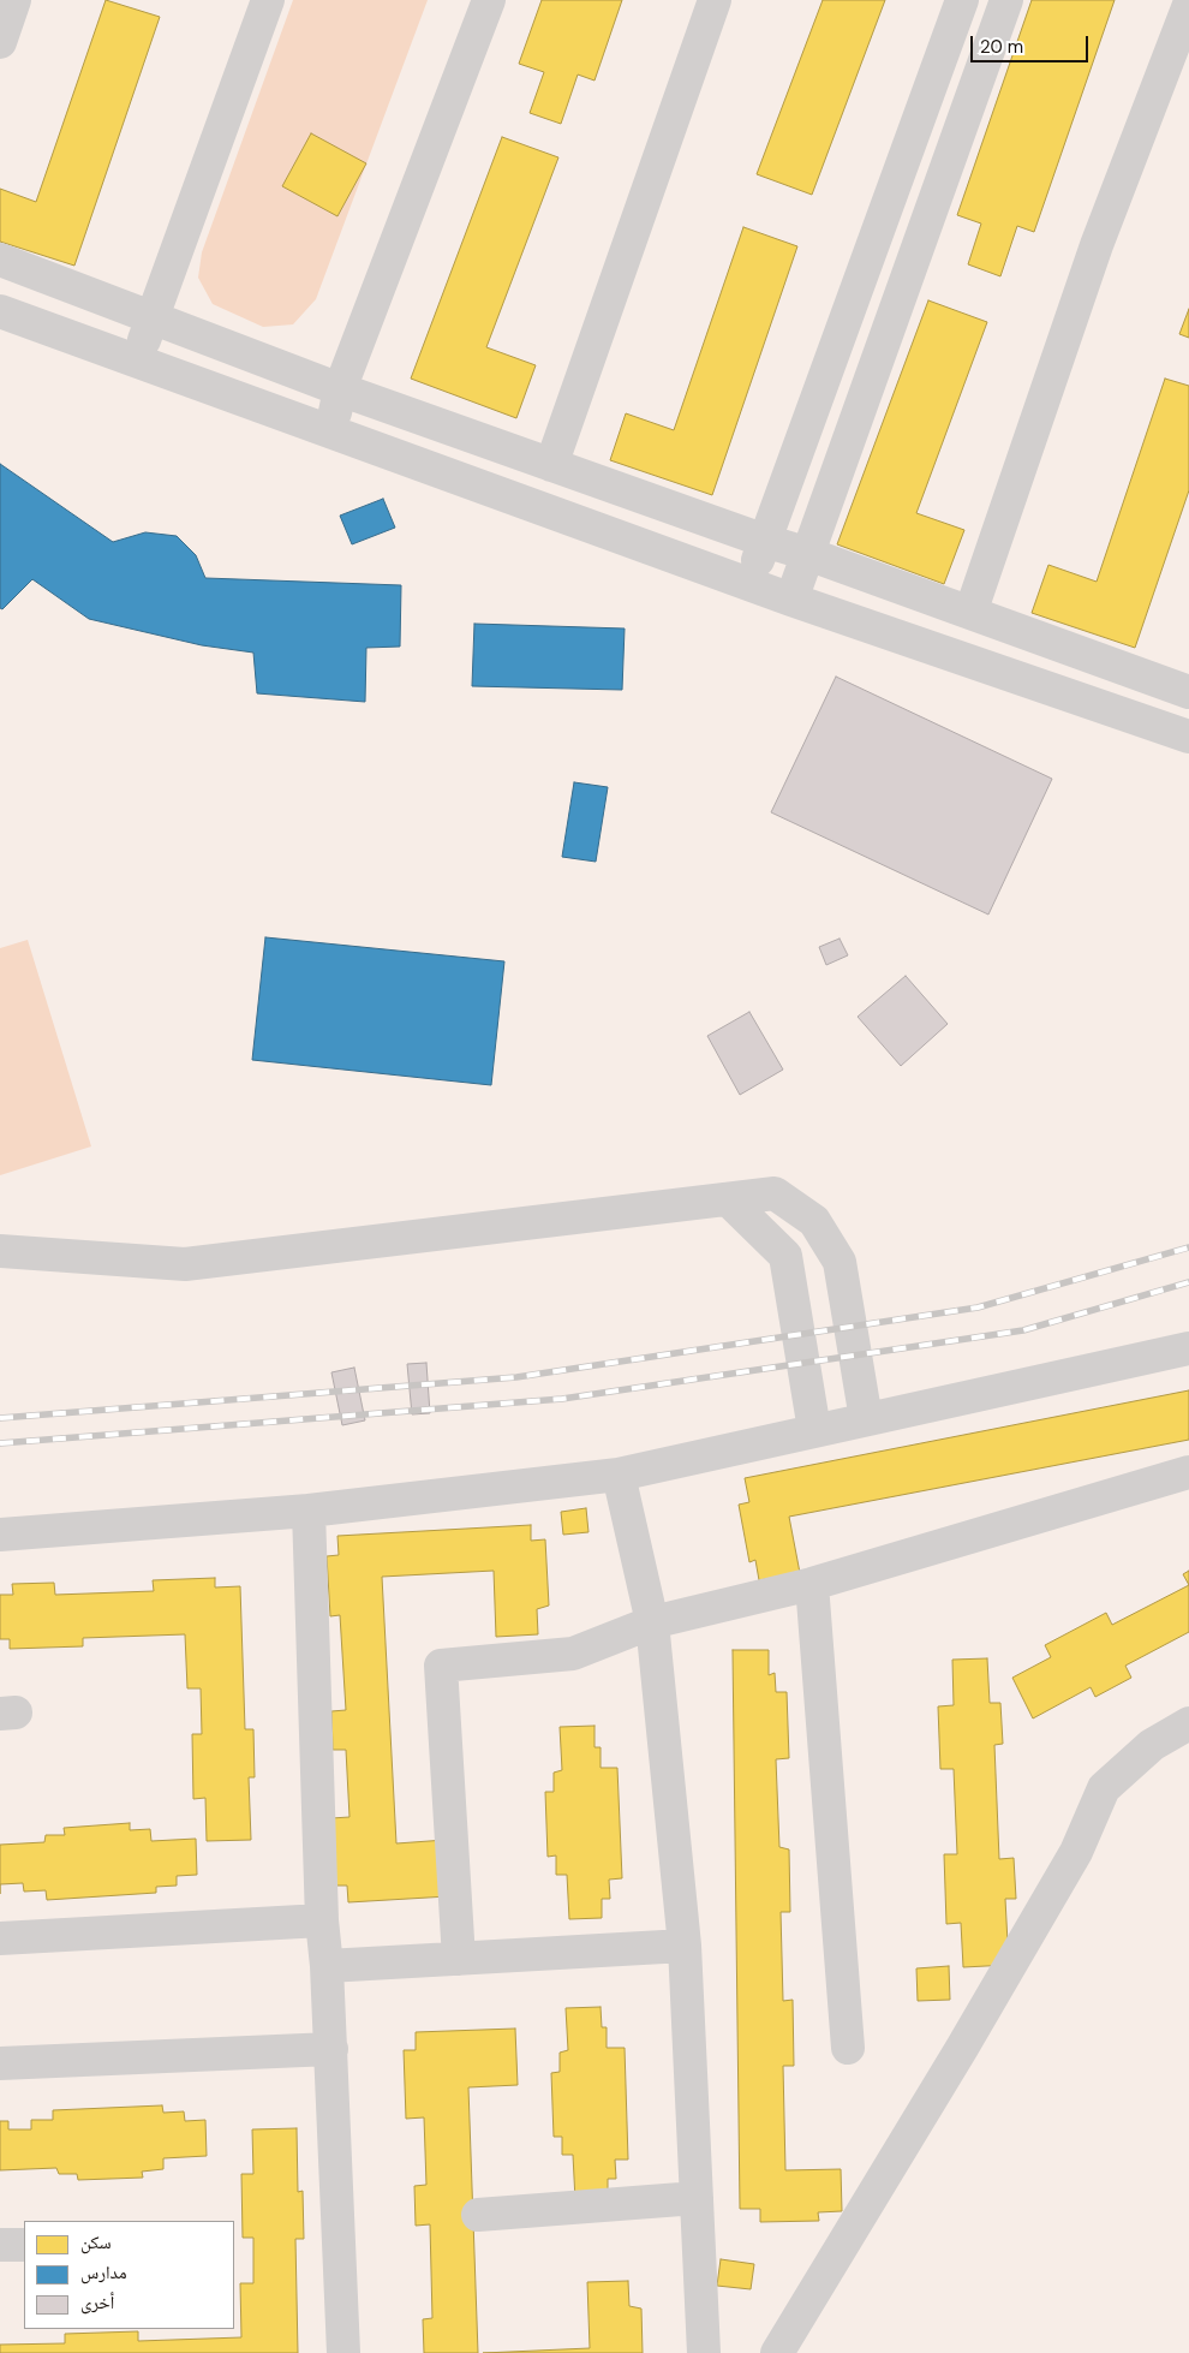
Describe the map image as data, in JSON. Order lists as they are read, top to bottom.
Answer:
{
  "legend": ["سكن", "مدارس", "أخرى"],
  "scale_bar": "20 m"
}
